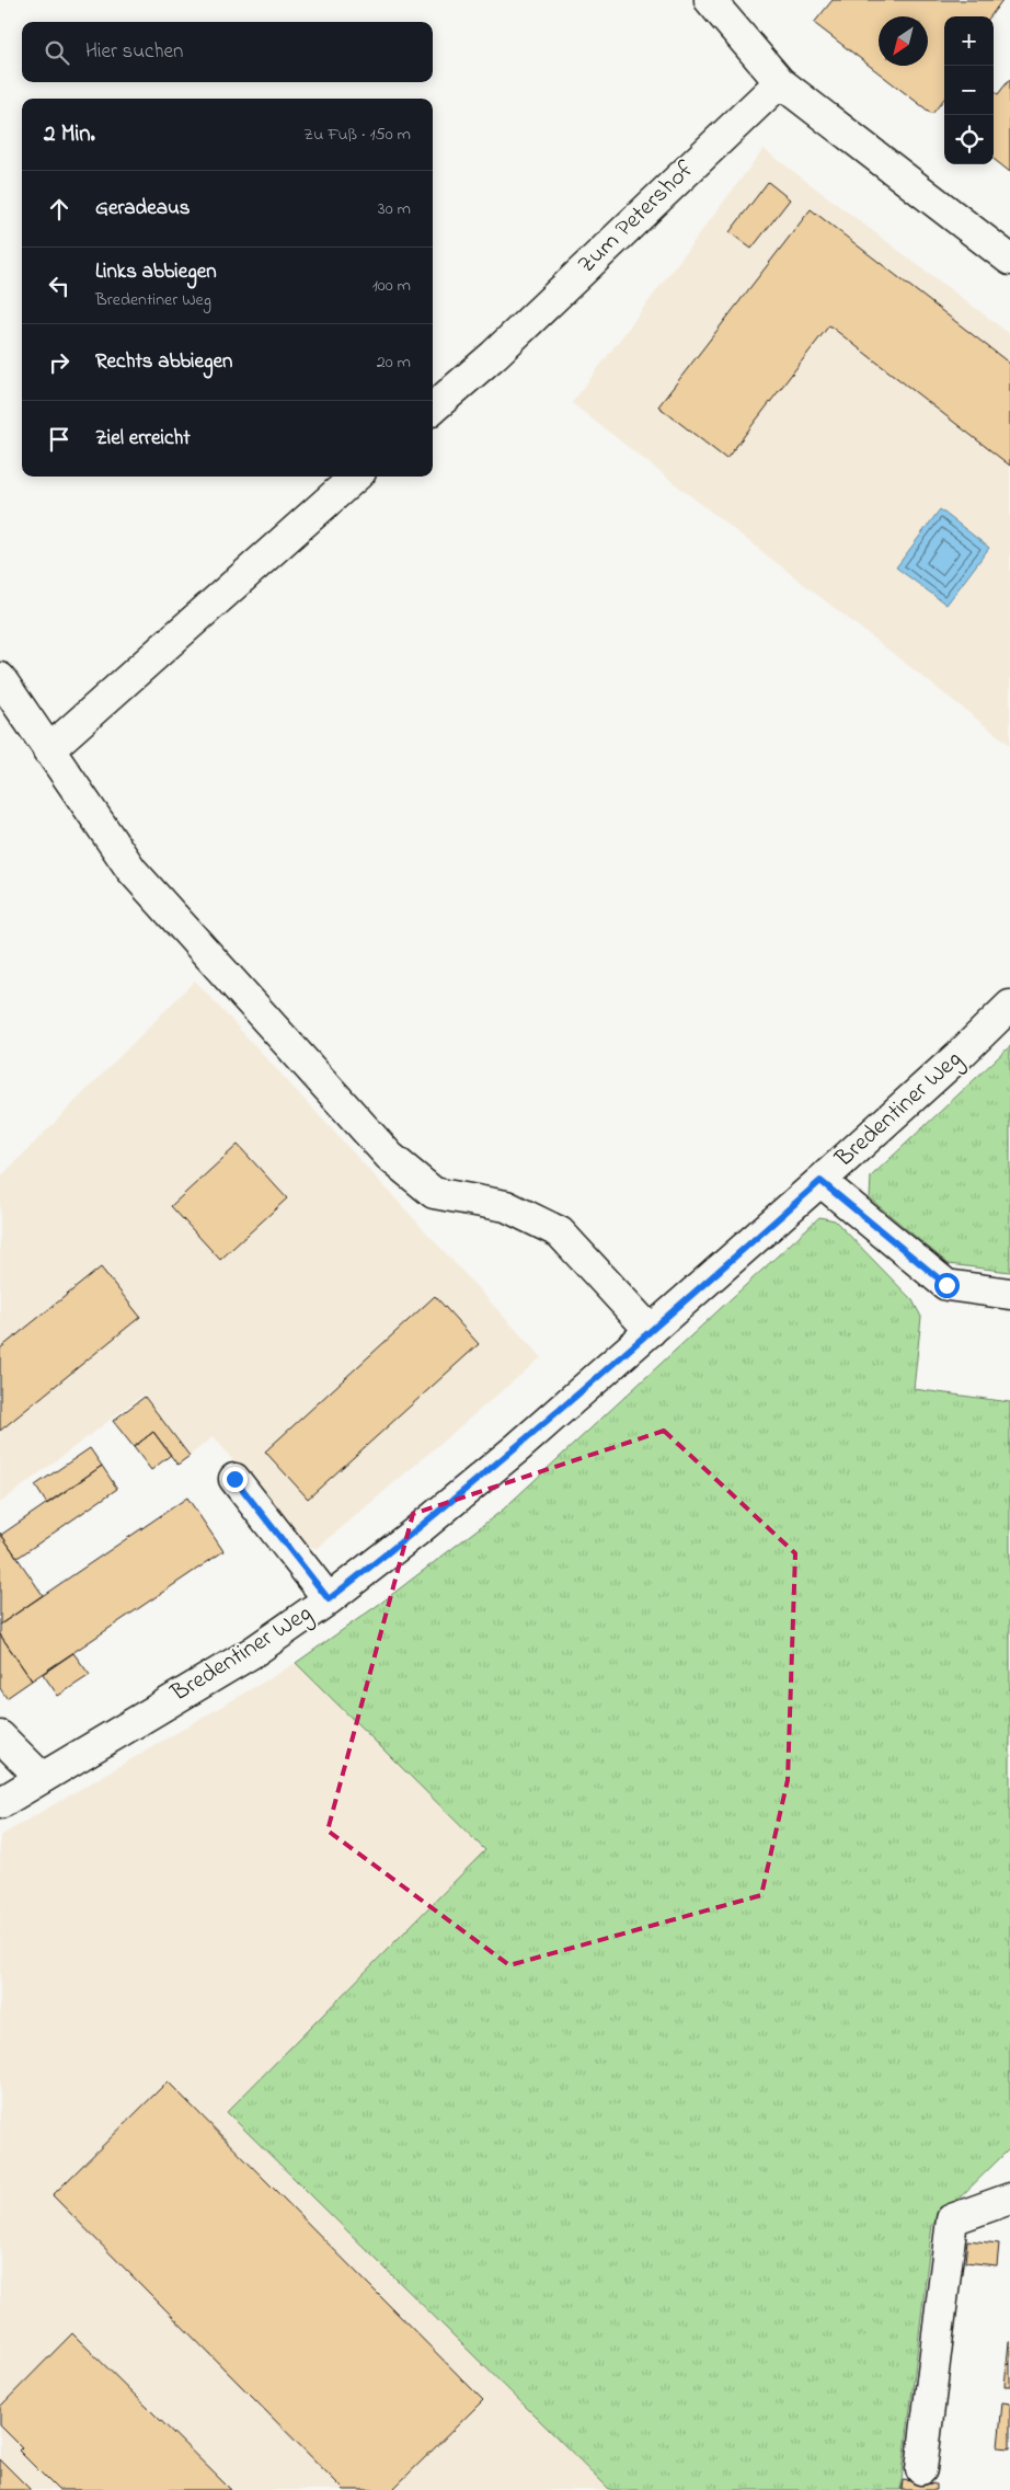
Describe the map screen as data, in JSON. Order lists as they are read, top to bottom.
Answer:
{
  "streets": {
    "street": ["Zum Petershof", "Bredentiner Weg"]
  },
  "north": "bottom left",
  "page": {
    "map_buttons": ["+", "−"],
    "search": "Hier suchen",
    "heading": ["2 Min.", "Zu Fuß · 150 m"],
    "list": [
      ["Geradeaus", "30 m"],
      ["Links abbiegen", "Bredentiner Weg", "100 m"],
      ["Rechts abbiegen", "20 m"],
      "Ziel erreicht"
    ]
  }
}
